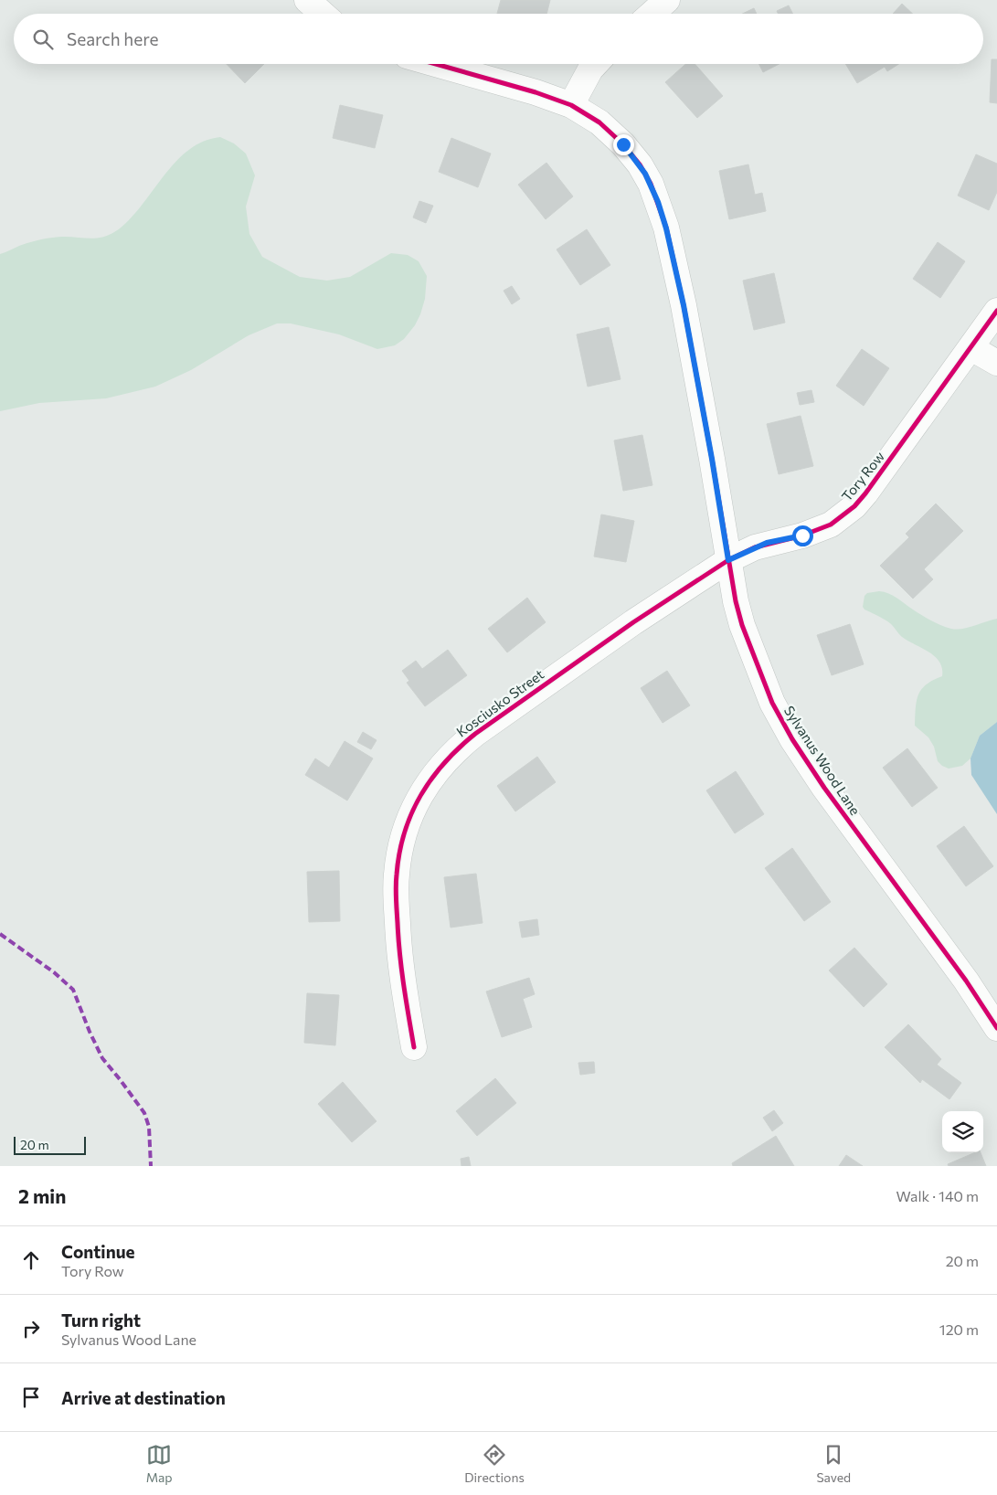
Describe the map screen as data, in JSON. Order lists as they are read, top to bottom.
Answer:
{
  "streets": {
    "street": ["Tory Row", "Kosciusko Street", "Sylvanus Wood Lane"]
  },
  "crossings": [
    ["Tory Row", "Kosciusko Street"],
    ["Tory Row", "Sylvanus Wood Lane"],
    ["Kosciusko Street", "Sylvanus Wood Lane"]
  ],
  "scale_bar": "20 m",
  "page": {
    "search": "Search here",
    "scale": "20 m",
    "heading": ["2 min", "Walk · 140 m"],
    "list": [
      ["Continue", "Tory Row", "20 m"],
      ["Turn right", "Sylvanus Wood Lane", "120 m"],
      "Arrive at destination"
    ],
    "nav": ["Map", "Directions", "Saved"]
  }
}
